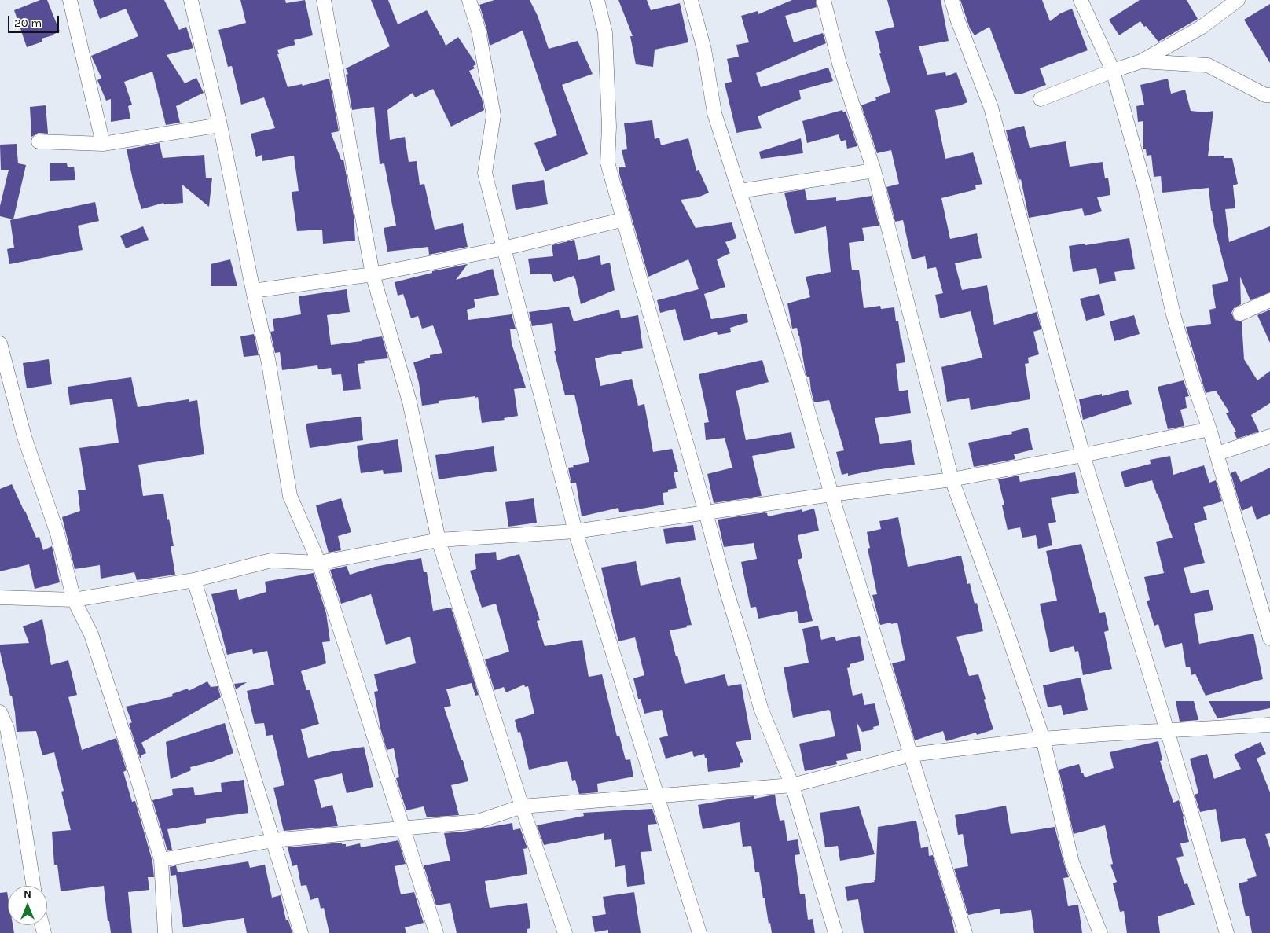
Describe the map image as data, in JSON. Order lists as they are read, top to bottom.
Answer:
{
  "scale_bar": "20 m",
  "north": "top"
}
